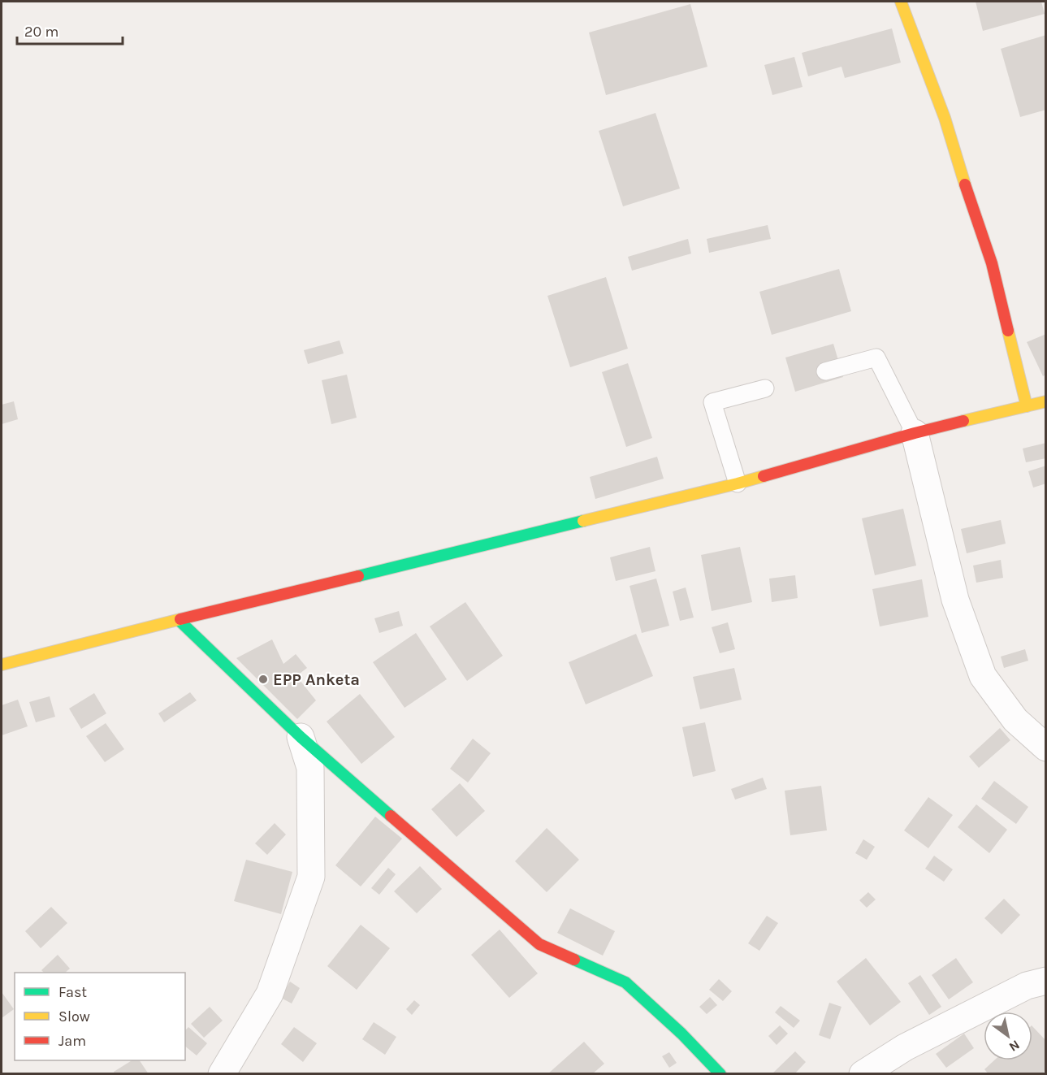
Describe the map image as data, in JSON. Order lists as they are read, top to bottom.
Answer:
{
  "places": ["EPP Anketa"],
  "legend": ["Fast", "Slow", "Jam"],
  "scale_bar": "20 m",
  "north": "bottom right"
}
